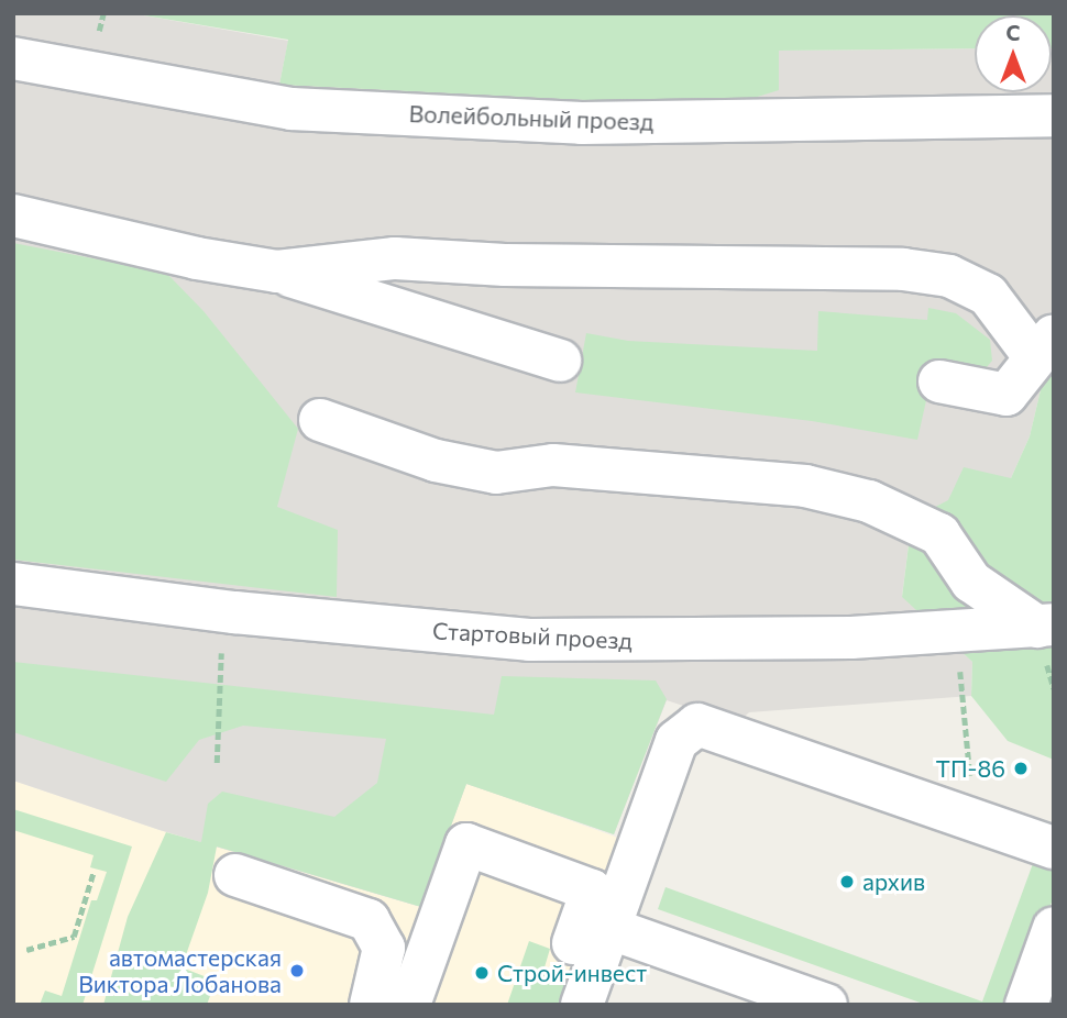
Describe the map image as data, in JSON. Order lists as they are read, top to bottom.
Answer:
{
  "streets": {
    "lane": ["Волейбольный проезд", "Стартовый проезд"]
  },
  "places": [
    "ТП-86",
    "архив",
    "автомастерская Виктора Лобанова",
    "Строй-инвест"
  ],
  "north": "top"
}
